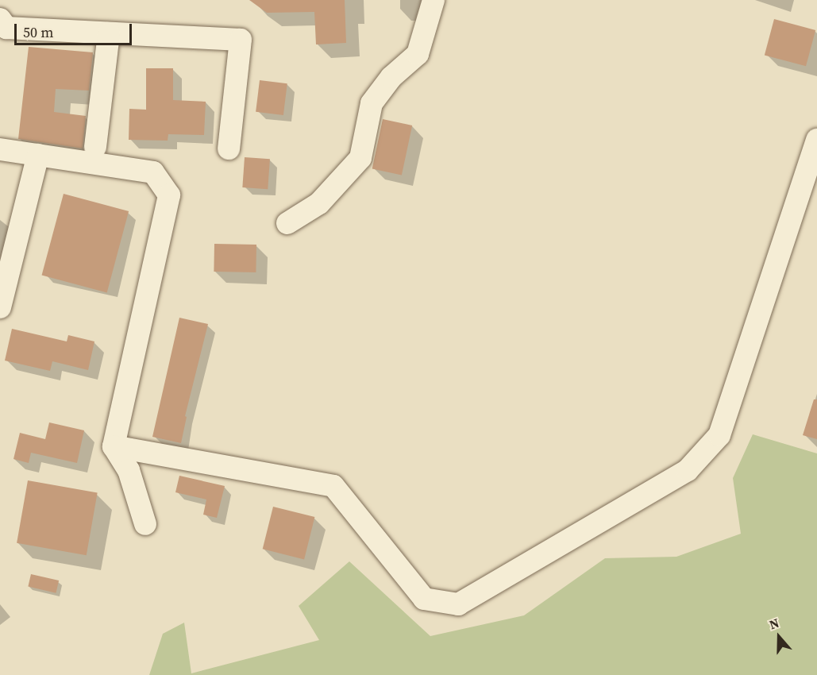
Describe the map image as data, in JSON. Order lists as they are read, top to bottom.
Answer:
{
  "scale_bar": "50 m",
  "north": "top"
}
